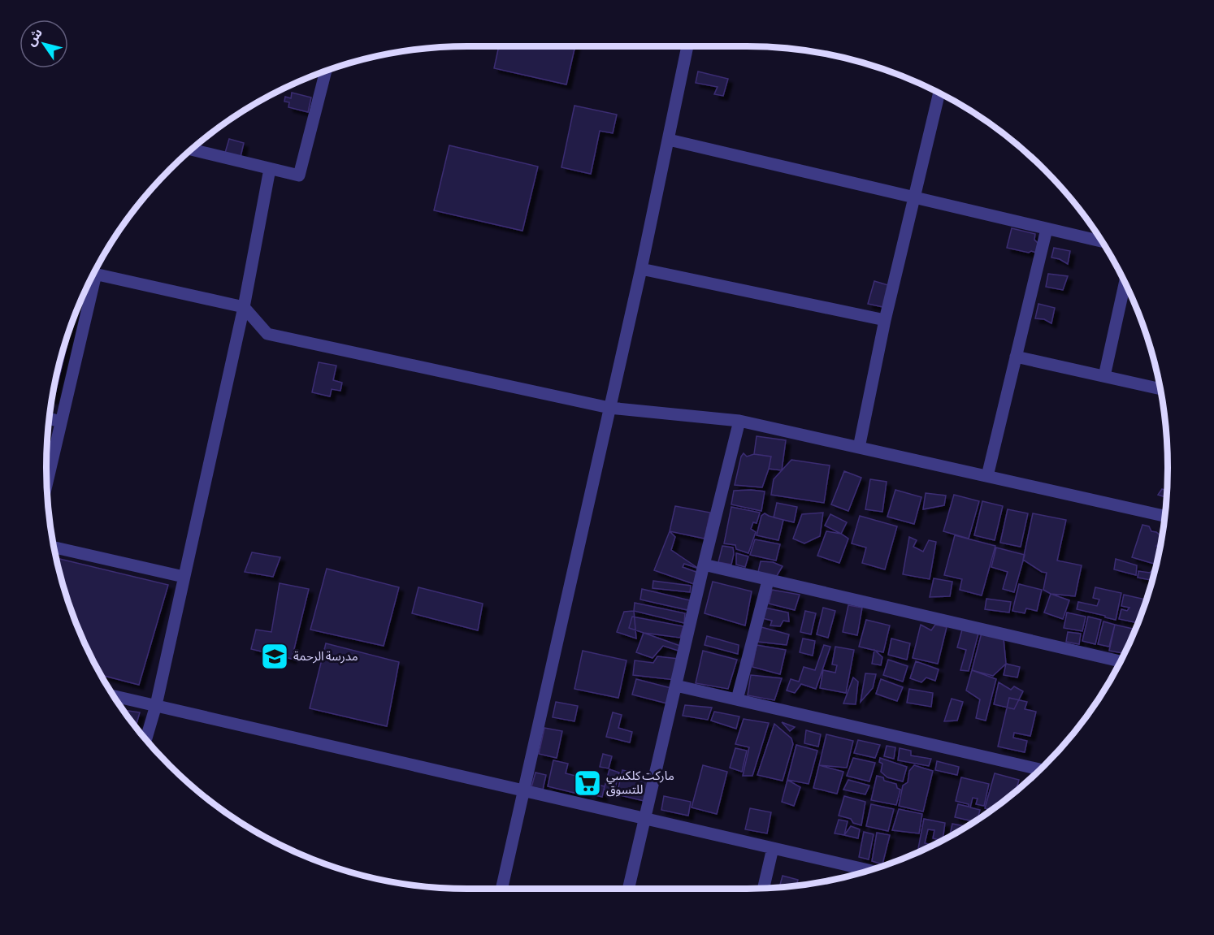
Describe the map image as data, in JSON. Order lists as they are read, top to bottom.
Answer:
{
  "places": {
    "school or university": ["مدرسة الرحمة"],
    "supermarket": ["ماركت كلكسي للتسوق"]
  },
  "north": "top left"
}
